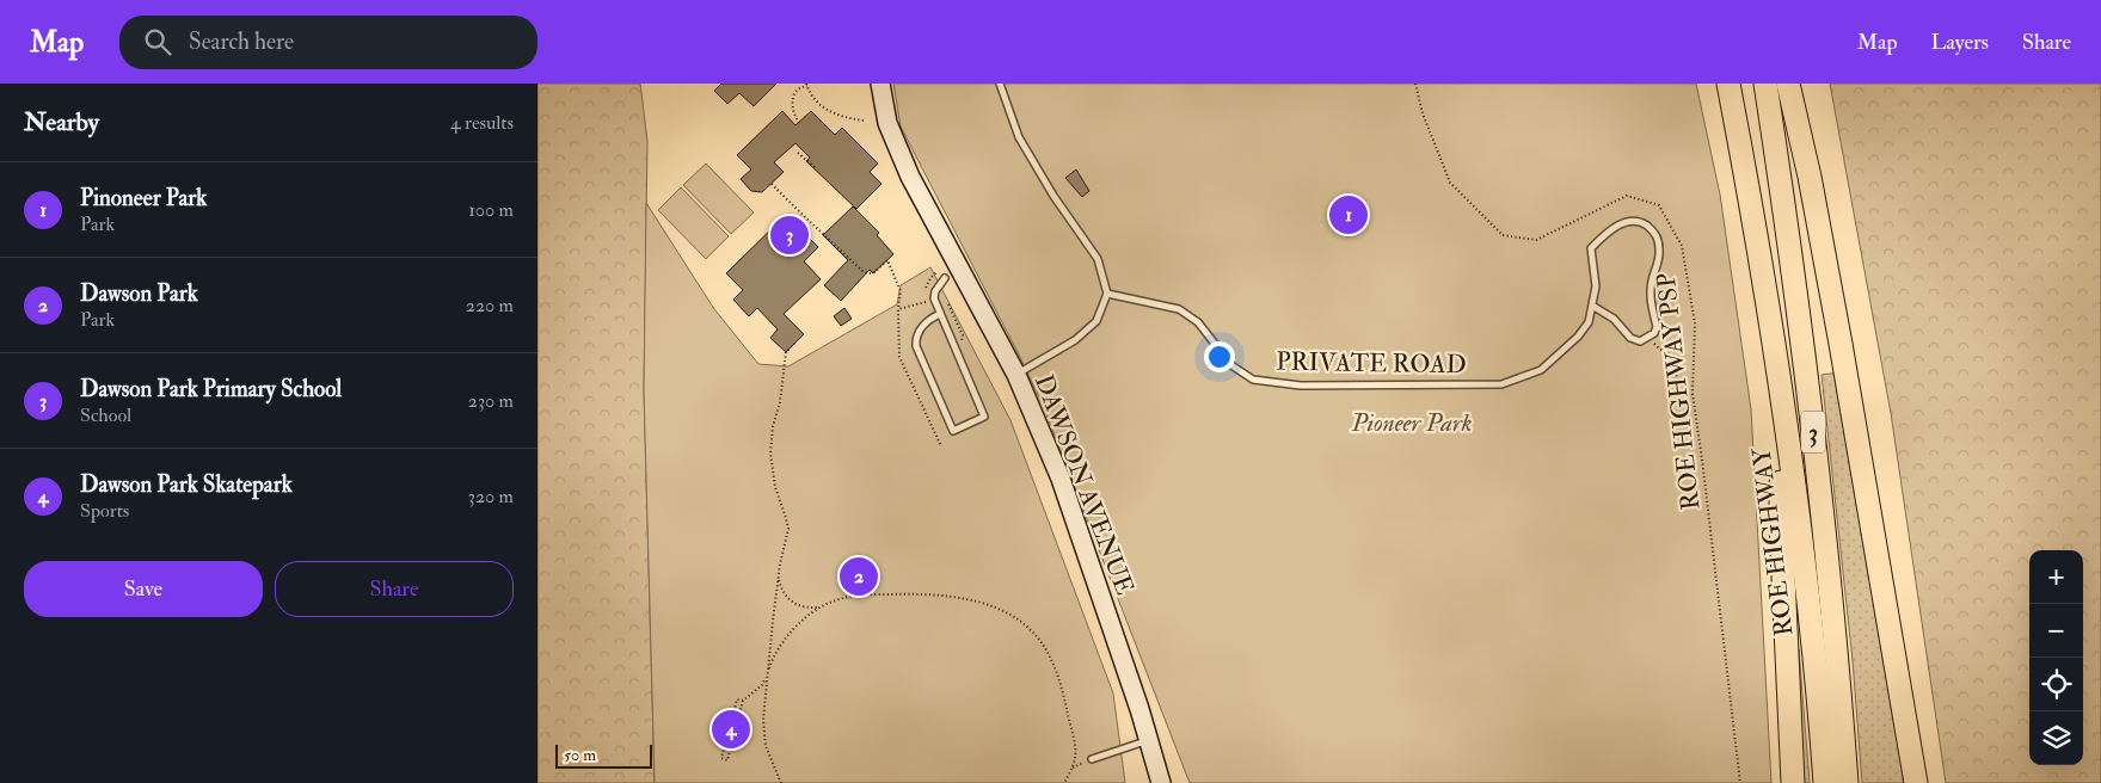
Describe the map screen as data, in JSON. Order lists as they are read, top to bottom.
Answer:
{
  "streets": {
    "highway": ["3", "ROE HIGHWAY"],
    "main road": ["DAWSON AVENUE"],
    "lane": ["PRIVATE ROAD"],
    "path": ["ROE HIGHWAY PSP"]
  },
  "parks": ["Pioneer Park"],
  "scale_bar": "50 m",
  "page": {
    "header": "Map",
    "search": "Search here",
    "nav": ["Map", "Layers", "Share"],
    "heading": ["Nearby", "4 results"],
    "list": [
      {
        "mark": "1",
        "name": "Pinoneer Park",
        "note": "Park",
        "value": "100 m"
      },
      {
        "mark": "2",
        "name": "Dawson Park",
        "note": "Park",
        "value": "220 m"
      },
      {
        "mark": "3",
        "name": "Dawson Park Primary School",
        "note": "School",
        "value": "230 m"
      },
      {
        "mark": "4",
        "name": "Dawson Park Skatepark",
        "note": "Sports",
        "value": "320 m"
      }
    ],
    "pins": [
      "1",
      "3",
      "2",
      "4"
    ],
    "buttons": ["Save", "Share"],
    "map_buttons": ["+", "−"],
    "scale": "50 m"
  }
}
